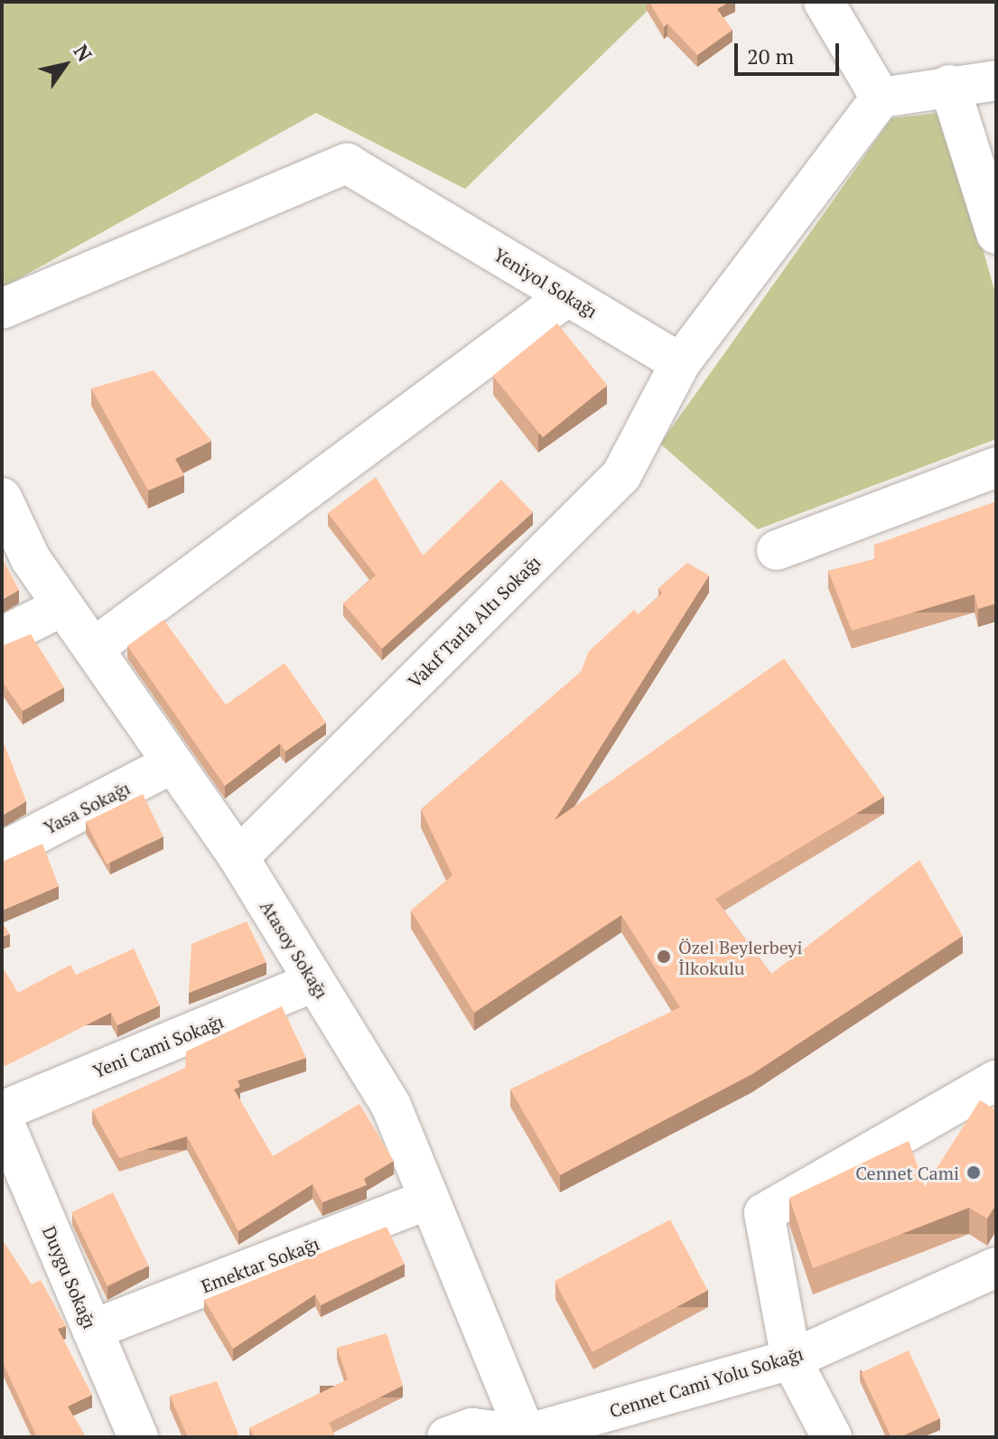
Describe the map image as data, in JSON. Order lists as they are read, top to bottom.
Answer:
{
  "streets": {
    "street": [
      "Yeniyol Sokağı",
      "Vakıf Tarla Altı Sokağı",
      "Yasa Sokağı",
      "Atasoy Sokağı",
      "Yeni Cami Sokağı",
      "Emektar Sokağı",
      "Duygu Sokağı",
      "Cennet Cami Yolu Sokağı"
    ]
  },
  "crossings": [
    ["Yeniyol Sokağı", "Vakıf Tarla Altı Sokağı"],
    ["Vakıf Tarla Altı Sokağı", "Atasoy Sokağı"],
    ["Yasa Sokağı", "Atasoy Sokağı"],
    ["Atasoy Sokağı", "Yeni Cami Sokağı"],
    ["Atasoy Sokağı", "Emektar Sokağı"],
    ["Atasoy Sokağı", "Cennet Cami Yolu Sokağı"],
    ["Emektar Sokağı", "Duygu Sokağı"]
  ],
  "places": ["Özel Beylerbeyi İlkokulu", "Cennet Cami"],
  "scale_bar": "20 m",
  "north": "top right"
}
